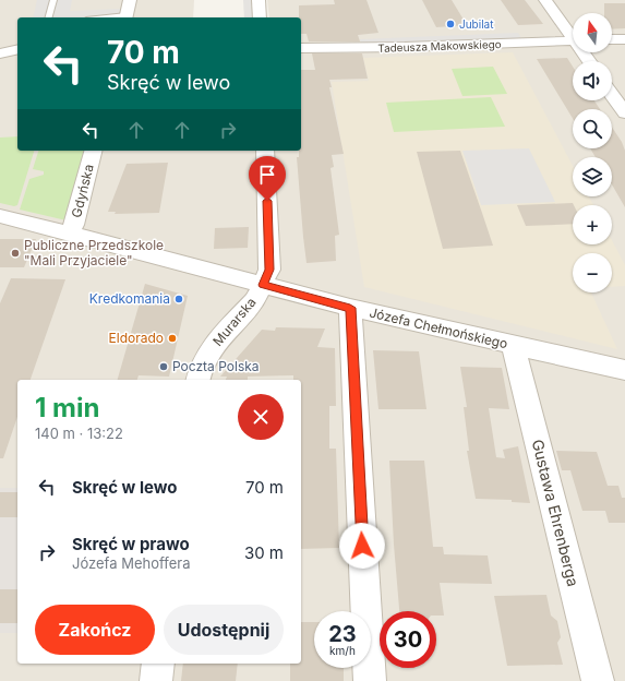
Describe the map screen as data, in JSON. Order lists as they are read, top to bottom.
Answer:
{
  "streets": {
    "street": [
      "Tadeusza Makowskiego",
      "Gdyńska",
      "Murarska",
      "Józefa Chełmońskiego",
      "Gustawa Ehrenberga"
    ]
  },
  "crossings": [
    ["Gdyńska", "Józefa Chełmońskiego"],
    ["Murarska", "Józefa Chełmońskiego"],
    ["Józefa Chełmońskiego", "Gustawa Ehrenberga"]
  ],
  "places": [
    "Jubilat",
    "Publiczne Przedszkole \"Mali Przyjaciele\"",
    "Kredkomania",
    "Eldorado",
    "Poczta Polska"
  ],
  "north": "top",
  "page": {
    "map_buttons": ["+", "−"],
    "turn": ["70 m", "Skręć w lewo"],
    "heading": ["1 min", "140 m · 13:22"],
    "list": [
      {
        "name": "Skręć w lewo",
        "value": "70 m"
      },
      {
        "name": "Skręć w prawo",
        "note": "Józefa Mehoffera",
        "value": "30 m"
      }
    ],
    "buttons": ["Zakończ", "Udostępnij"],
    "speed": "23 km/h",
    "limit": "30"
  }
}
